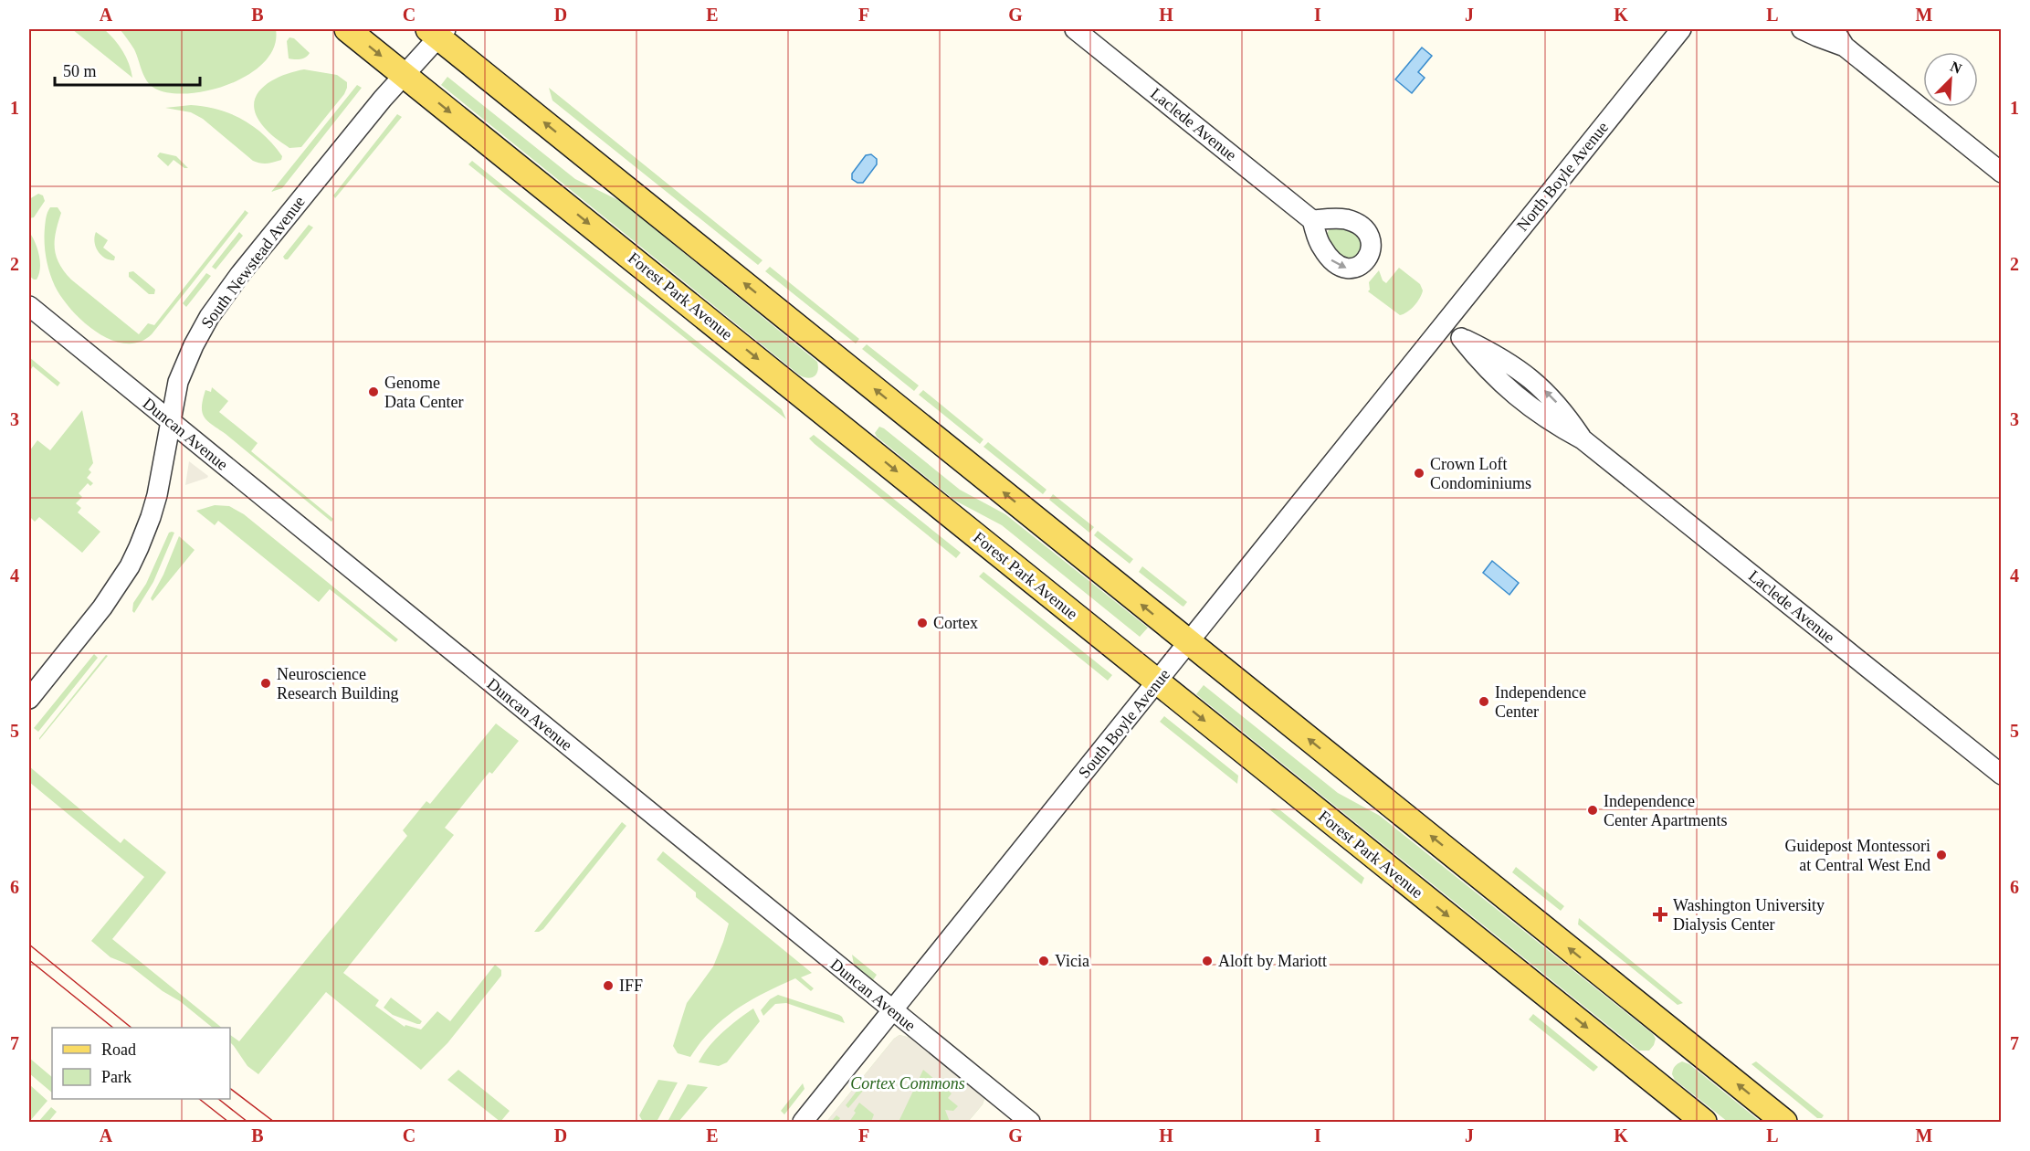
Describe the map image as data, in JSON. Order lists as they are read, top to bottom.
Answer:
{
  "streets": {
    "main road": ["Forest Park Avenue"],
    "street": [
      "Laclede Avenue",
      "North Boyle Avenue",
      "South Newstead Avenue",
      "Duncan Avenue",
      "South Boyle Avenue"
    ]
  },
  "crossings": [
    ["Laclede Avenue", "North Boyle Avenue"],
    ["Laclede Avenue", "South Boyle Avenue"],
    ["North Boyle Avenue", "South Boyle Avenue"],
    ["South Newstead Avenue", "Forest Park Avenue"],
    ["South Newstead Avenue", "Duncan Avenue"],
    ["Forest Park Avenue", "South Boyle Avenue"],
    ["Duncan Avenue", "South Boyle Avenue"]
  ],
  "parks": ["Cortex Commons"],
  "places": {
    "other": [
      "Genome Data Center",
      "Crown Loft Condominiums",
      "Cortex",
      "Neuroscience Research Building",
      "Independence Center",
      "Independence Center Apartments",
      "Guidepost Montessori at Central West End",
      "Vicia",
      "Aloft by Mariott",
      "IFF"
    ],
    "health": ["Washington University Dialysis Center"]
  },
  "legend": ["Road", "Park"],
  "scale_bar": "50 m",
  "north": "top right",
  "grid": {
    "columns": [
      "A",
      "B",
      "C",
      "D",
      "E",
      "F",
      "G",
      "H",
      "I",
      "J",
      "K",
      "L",
      "M"
    ],
    "rows": [
      "1",
      "2",
      "3",
      "4",
      "5",
      "6",
      "7"
    ]
  }
}
